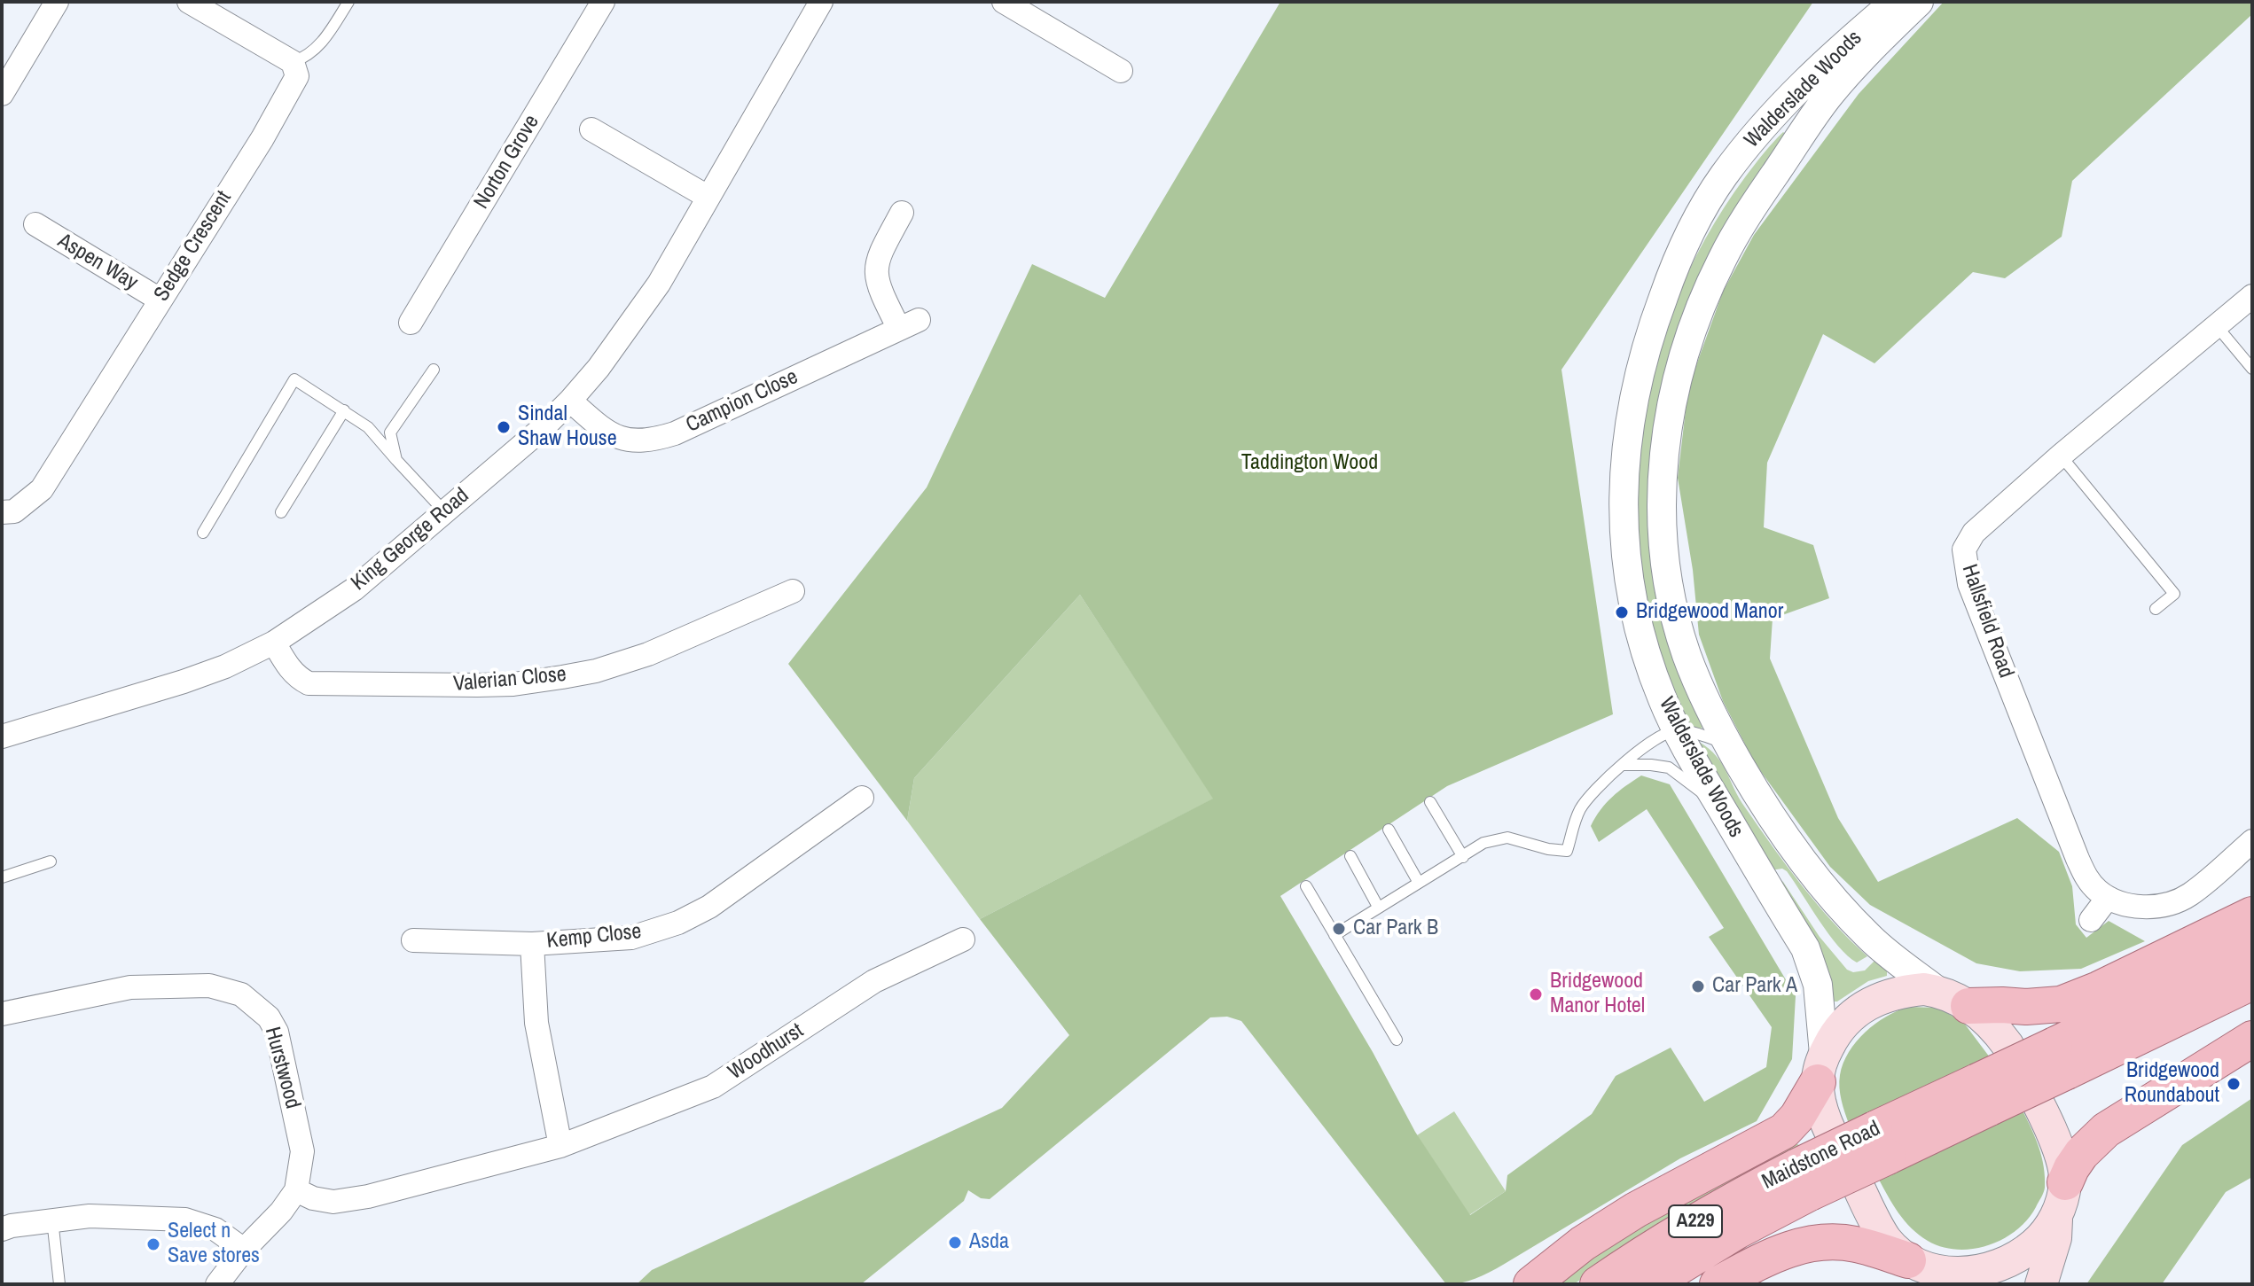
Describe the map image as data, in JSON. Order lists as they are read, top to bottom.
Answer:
{
  "streets": {
    "main road": ["Maidstone Road", "A229"],
    "street": [
      "Walderslade Woods",
      "Norton Grove",
      "Sedge Crescent",
      "Aspen Way",
      "Campion Close",
      "King George Road",
      "Hallsfield Road",
      "Valerian Close",
      "Kemp Close",
      "Woodhurst",
      "Hurstwood"
    ]
  },
  "crossings": [
    ["Sedge Crescent", "Aspen Way"],
    ["Campion Close", "King George Road"],
    ["King George Road", "Valerian Close"],
    ["Woodhurst", "Hurstwood"],
    ["Maidstone Road", "A229"]
  ],
  "parks": ["Taddington Wood"],
  "places": [
    "Sindal Shaw House",
    "Bridgewood Manor",
    "Car Park B",
    "Car Park A",
    "Bridgewood Manor Hotel",
    "Bridgewood Roundabout",
    "Asda",
    "Select n Save stores"
  ]
}
